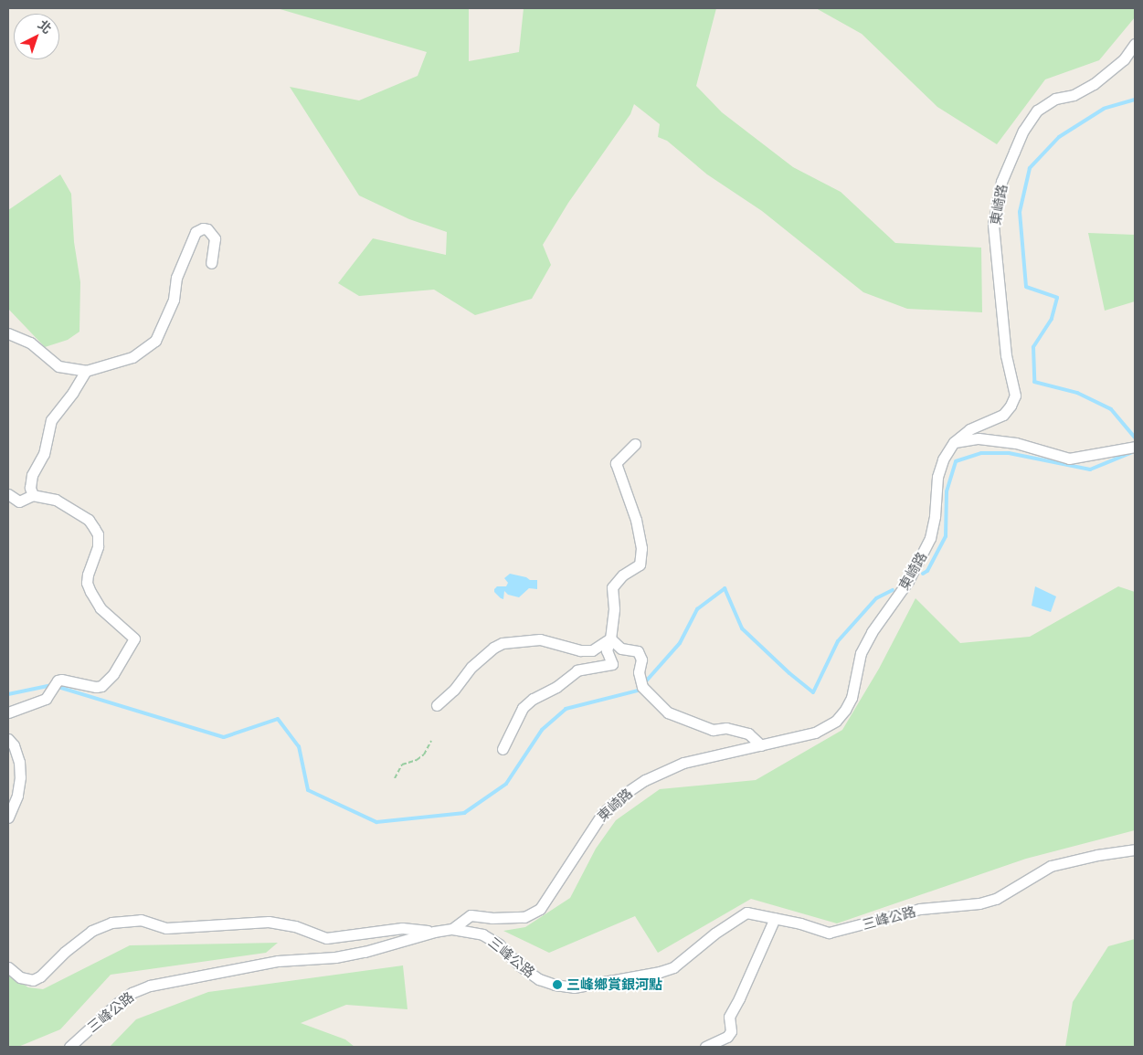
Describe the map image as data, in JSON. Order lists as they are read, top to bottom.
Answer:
{
  "streets": {
    "street": ["東崎路", "三峰公路"]
  },
  "crossings": [
    ["東崎路", "三峰公路"]
  ],
  "places": ["三峰鄉賞銀河點"],
  "north": "top right"
}
